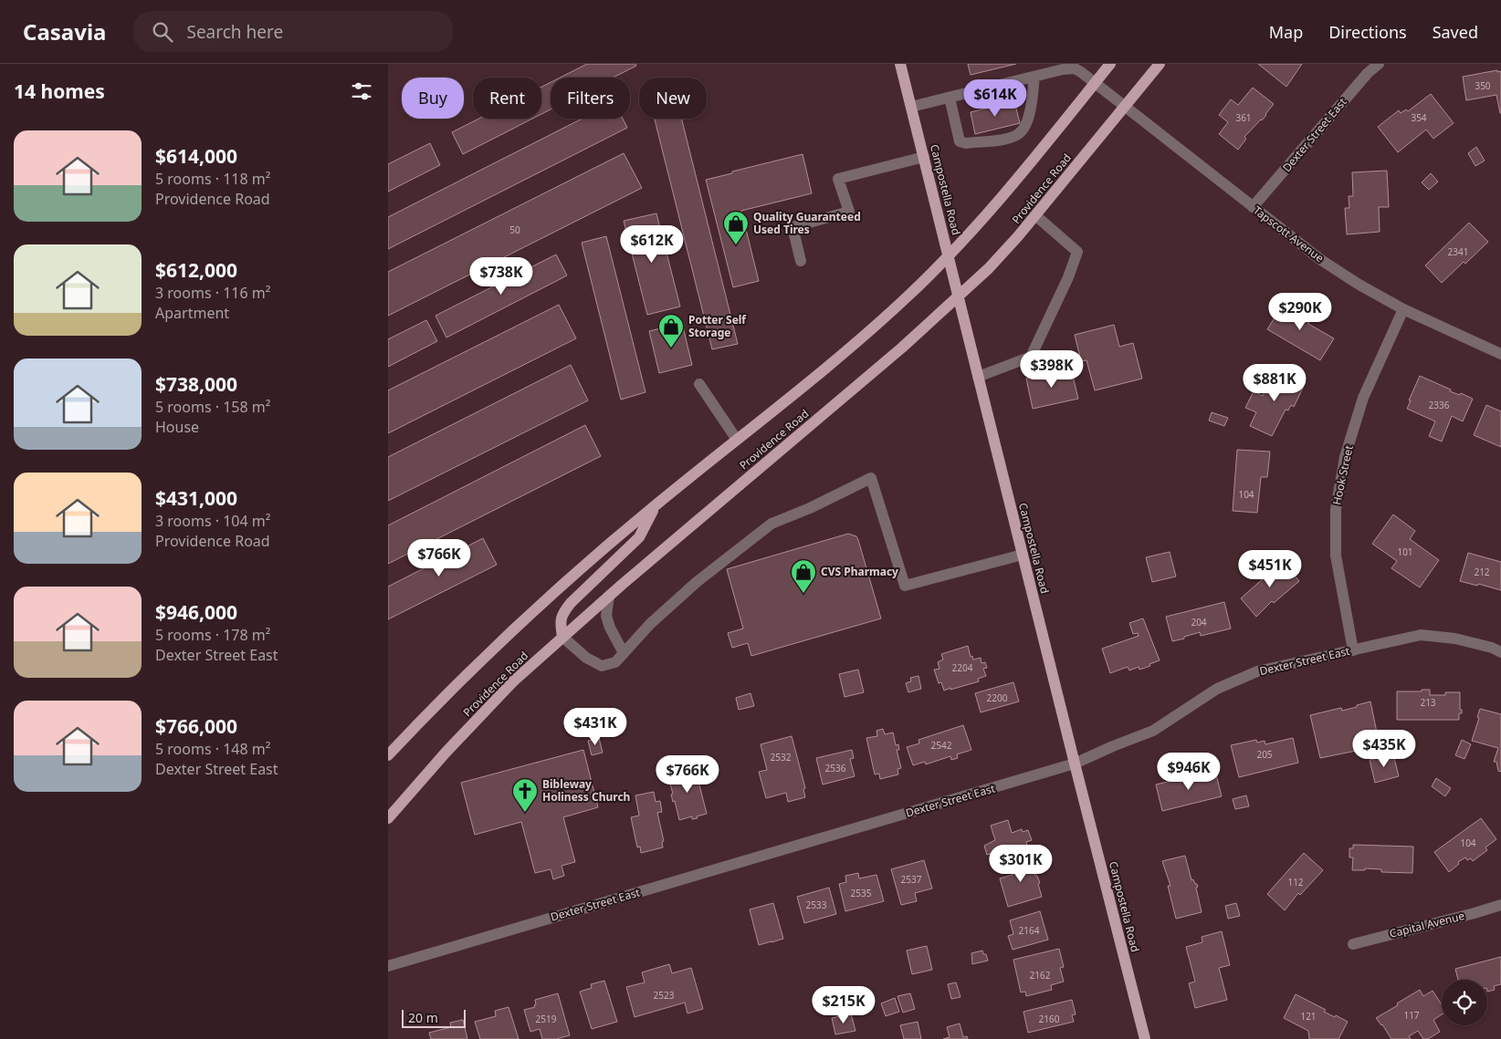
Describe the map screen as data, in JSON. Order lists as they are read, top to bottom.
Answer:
{
  "streets": {
    "main road": ["Providence Road", "Campostella Road"],
    "street": [
      "Dexter Street East",
      "Tapscott Avenue",
      "Hook Street",
      "Capital Avenue"
    ]
  },
  "crossings": [
    ["Dexter Street East", "Campostella Road"],
    ["Dexter Street East", "Tapscott Avenue"],
    ["Dexter Street East", "Hook Street"],
    ["Providence Road", "Campostella Road"],
    ["Providence Road", "Tapscott Avenue"],
    ["Campostella Road", "Tapscott Avenue"],
    ["Tapscott Avenue", "Hook Street"]
  ],
  "places": {
    "shop": ["Quality Guaranteed Used Tires", "Potter Self Storage", "CVS Pharmacy"],
    "church": ["Bibleway Holiness Church"]
  },
  "house_numbers": [
    "350",
    "361",
    "354",
    "50",
    "2341",
    "2336",
    "104",
    "101",
    "212",
    "204",
    "2204",
    "2200",
    "213",
    "2542",
    "205",
    "2532",
    "2536",
    "104",
    "2537",
    "112",
    "2535",
    "2533",
    "2164",
    "2162",
    "2523",
    "117",
    "121",
    "2519",
    "2160"
  ],
  "scale_bar": "20 m",
  "page": {
    "header": "Casavia",
    "search": "Search here",
    "nav": ["Map", "Directions", "Saved"],
    "heading": "14 homes",
    "chip": [
      "Buy",
      "Rent",
      "Filters",
      "New"
    ],
    "price": [
      "$614K",
      "$612K",
      "$738K",
      "$290K",
      "$398K",
      "$881K",
      "$766K",
      "$451K",
      "$431K",
      "$435K",
      "$946K",
      "$766K",
      "$301K",
      "$215K"
    ],
    "list": [
      {
        "name": "$614,000",
        "note": "5 rooms · 118 m² · Providence Road"
      },
      {
        "name": "$612,000",
        "note": "3 rooms · 116 m² · Apartment"
      },
      {
        "name": "$738,000",
        "note": "5 rooms · 158 m² · House"
      },
      {
        "name": "$431,000",
        "note": "3 rooms · 104 m² · Providence Road"
      },
      {
        "name": "$946,000",
        "note": "5 rooms · 178 m² · Dexter Street East"
      },
      {
        "name": "$766,000",
        "note": "5 rooms · 148 m² · Dexter Street East"
      }
    ],
    "scale": "20 m"
  }
}
